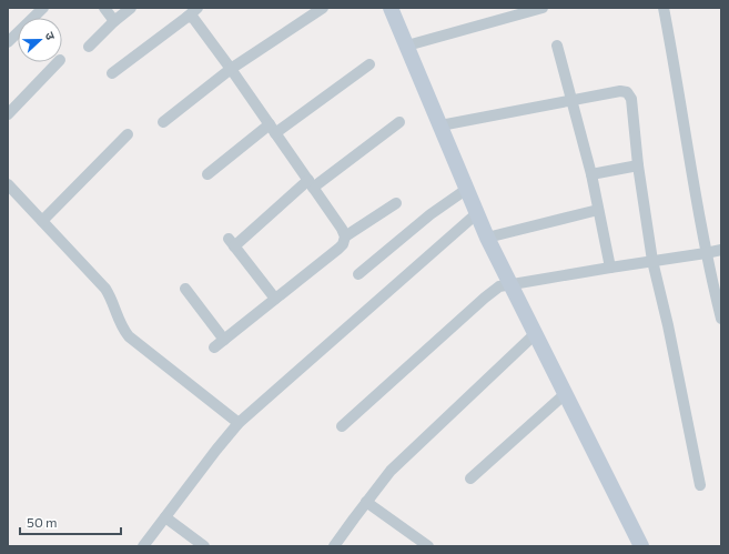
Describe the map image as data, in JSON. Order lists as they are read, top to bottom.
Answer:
{
  "scale_bar": "50 m",
  "north": "right"
}
